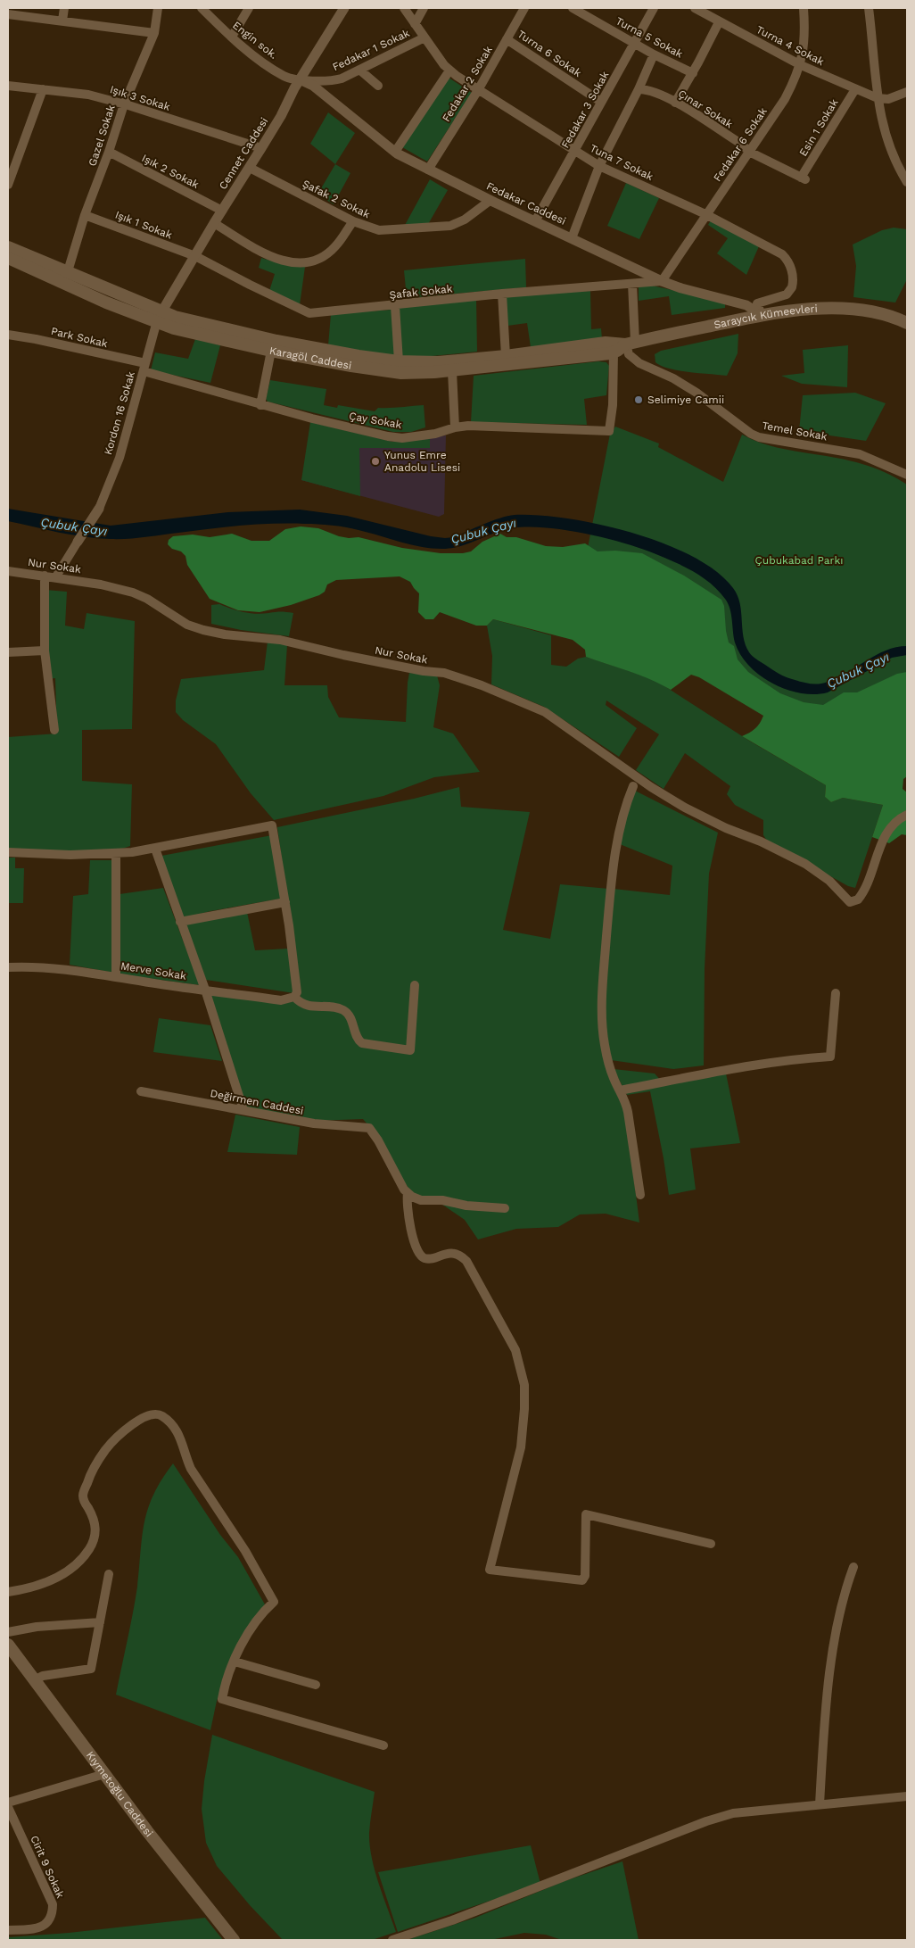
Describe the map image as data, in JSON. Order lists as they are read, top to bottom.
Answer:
{
  "streets": {
    "main road": ["Saraycık Kümeevleri", "Karagöl Caddesi", "Kıymetoğlu Caddesi"],
    "street": [
      "Turna 5 Sokak",
      "Engin sok.",
      "Turna 4 Sokak",
      "Fedakar 1 Sokak",
      "Turna 6 Sokak",
      "Fedakar 2 Sokak",
      "Işık 3 Sokak",
      "Çınar Sokak",
      "Fedakar 3 Sokak",
      "Esin 1 Sokak",
      "Gazel Sokak",
      "Fedakar 6 Sokak",
      "Cennet Caddesi",
      "Tuna 7 Sokak",
      "Işık 2 Sokak",
      "Şafak 2 Sokak",
      "Fedakar Caddesi",
      "Işık 1 Sokak",
      "Şafak Sokak",
      "Park Sokak",
      "Kordon 16 Sokak",
      "Çay Sokak",
      "Temel Sokak",
      "Nur Sokak",
      "Merve Sokak",
      "Değirmen Caddesi",
      "Cirit 9 Sokak"
    ]
  },
  "crossings": [
    ["Turna 5 Sokak", "Fedakar 3 Sokak"],
    ["Engin sok.", "Fedakar 1 Sokak"],
    ["Engin sok.", "Cennet Caddesi"],
    ["Engin sok.", "Fedakar Caddesi"],
    ["Turna 4 Sokak", "Esin 1 Sokak"],
    ["Turna 4 Sokak", "Fedakar 6 Sokak"],
    ["Fedakar 1 Sokak", "Cennet Caddesi"],
    ["Fedakar 1 Sokak", "Tuna 7 Sokak"],
    ["Fedakar 1 Sokak", "Fedakar Caddesi"],
    ["Turna 6 Sokak", "Fedakar 2 Sokak"],
    ["Turna 6 Sokak", "Fedakar 3 Sokak"],
    ["Fedakar 2 Sokak", "Tuna 7 Sokak"],
    ["Fedakar 2 Sokak", "Fedakar Caddesi"],
    ["Işık 3 Sokak", "Gazel Sokak"],
    ["Işık 3 Sokak", "Cennet Caddesi"],
    ["Çınar Sokak", "Esin 1 Sokak"],
    ["Çınar Sokak", "Fedakar 6 Sokak"],
    ["Fedakar 3 Sokak", "Tuna 7 Sokak"],
    ["Fedakar 3 Sokak", "Fedakar Caddesi"],
    ["Gazel Sokak", "Işık 2 Sokak"],
    ["Gazel Sokak", "Işık 1 Sokak"],
    ["Fedakar 6 Sokak", "Tuna 7 Sokak"],
    ["Fedakar 6 Sokak", "Fedakar Caddesi"],
    ["Fedakar 6 Sokak", "Şafak Sokak"],
    ["Cennet Caddesi", "Işık 2 Sokak"],
    ["Cennet Caddesi", "Şafak 2 Sokak"],
    ["Cennet Caddesi", "Fedakar Caddesi"],
    ["Cennet Caddesi", "Işık 1 Sokak"],
    ["Cennet Caddesi", "Şafak Sokak"],
    ["Cennet Caddesi", "Karagöl Caddesi"],
    ["Cennet Caddesi", "Kordon 16 Sokak"],
    ["Tuna 7 Sokak", "Fedakar Caddesi"],
    ["Tuna 7 Sokak", "Saraycık Kümeevleri"],
    ["Şafak 2 Sokak", "Fedakar Caddesi"],
    ["Fedakar Caddesi", "Şafak Sokak"],
    ["Fedakar Caddesi", "Saraycık Kümeevleri"],
    ["Işık 1 Sokak", "Şafak Sokak"],
    ["Saraycık Kümeevleri", "Karagöl Caddesi"],
    ["Saraycık Kümeevleri", "Temel Sokak"],
    ["Park Sokak", "Kordon 16 Sokak"],
    ["Park Sokak", "Çay Sokak"],
    ["Karagöl Caddesi", "Kordon 16 Sokak"],
    ["Karagöl Caddesi", "Çay Sokak"],
    ["Karagöl Caddesi", "Temel Sokak"],
    ["Kordon 16 Sokak", "Çay Sokak"]
  ],
  "water": ["Çubuk Çayı"],
  "parks": ["Çubukabad Parkı"],
  "places": ["Selimiye Camii", "Yunus Emre Anadolu Lisesi"]
}
